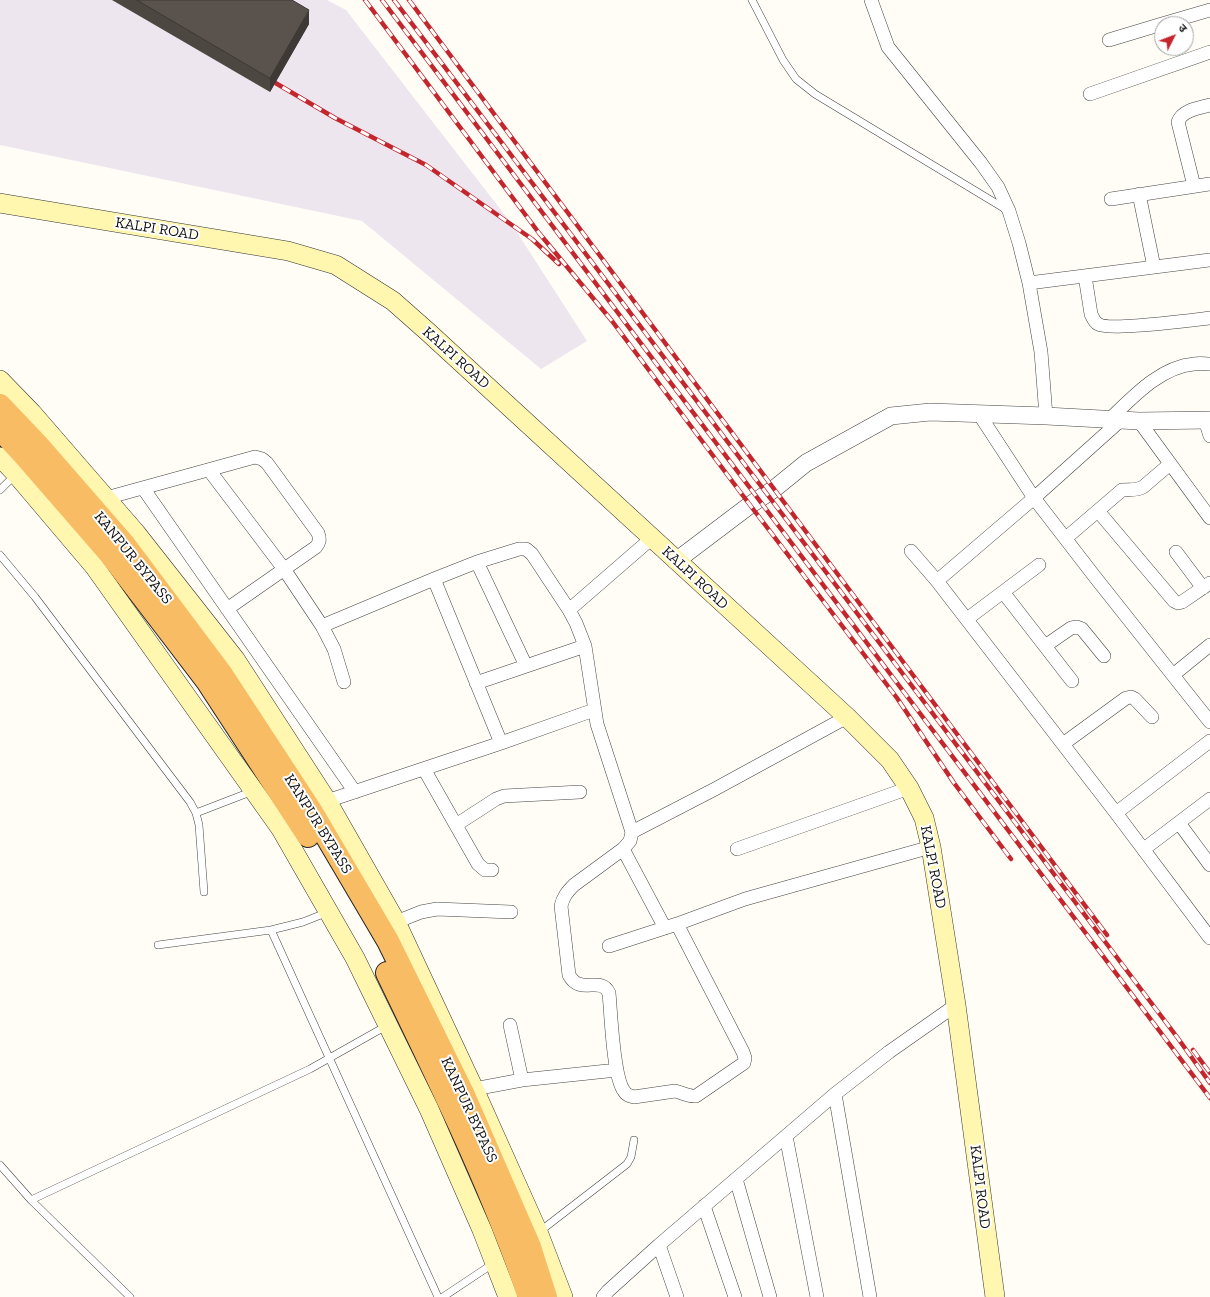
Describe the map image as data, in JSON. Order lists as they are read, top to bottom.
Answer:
{
  "streets": {
    "highway": ["KANPUR BYPASS"],
    "main road": ["KALPI ROAD"]
  },
  "north": "top right"
}
